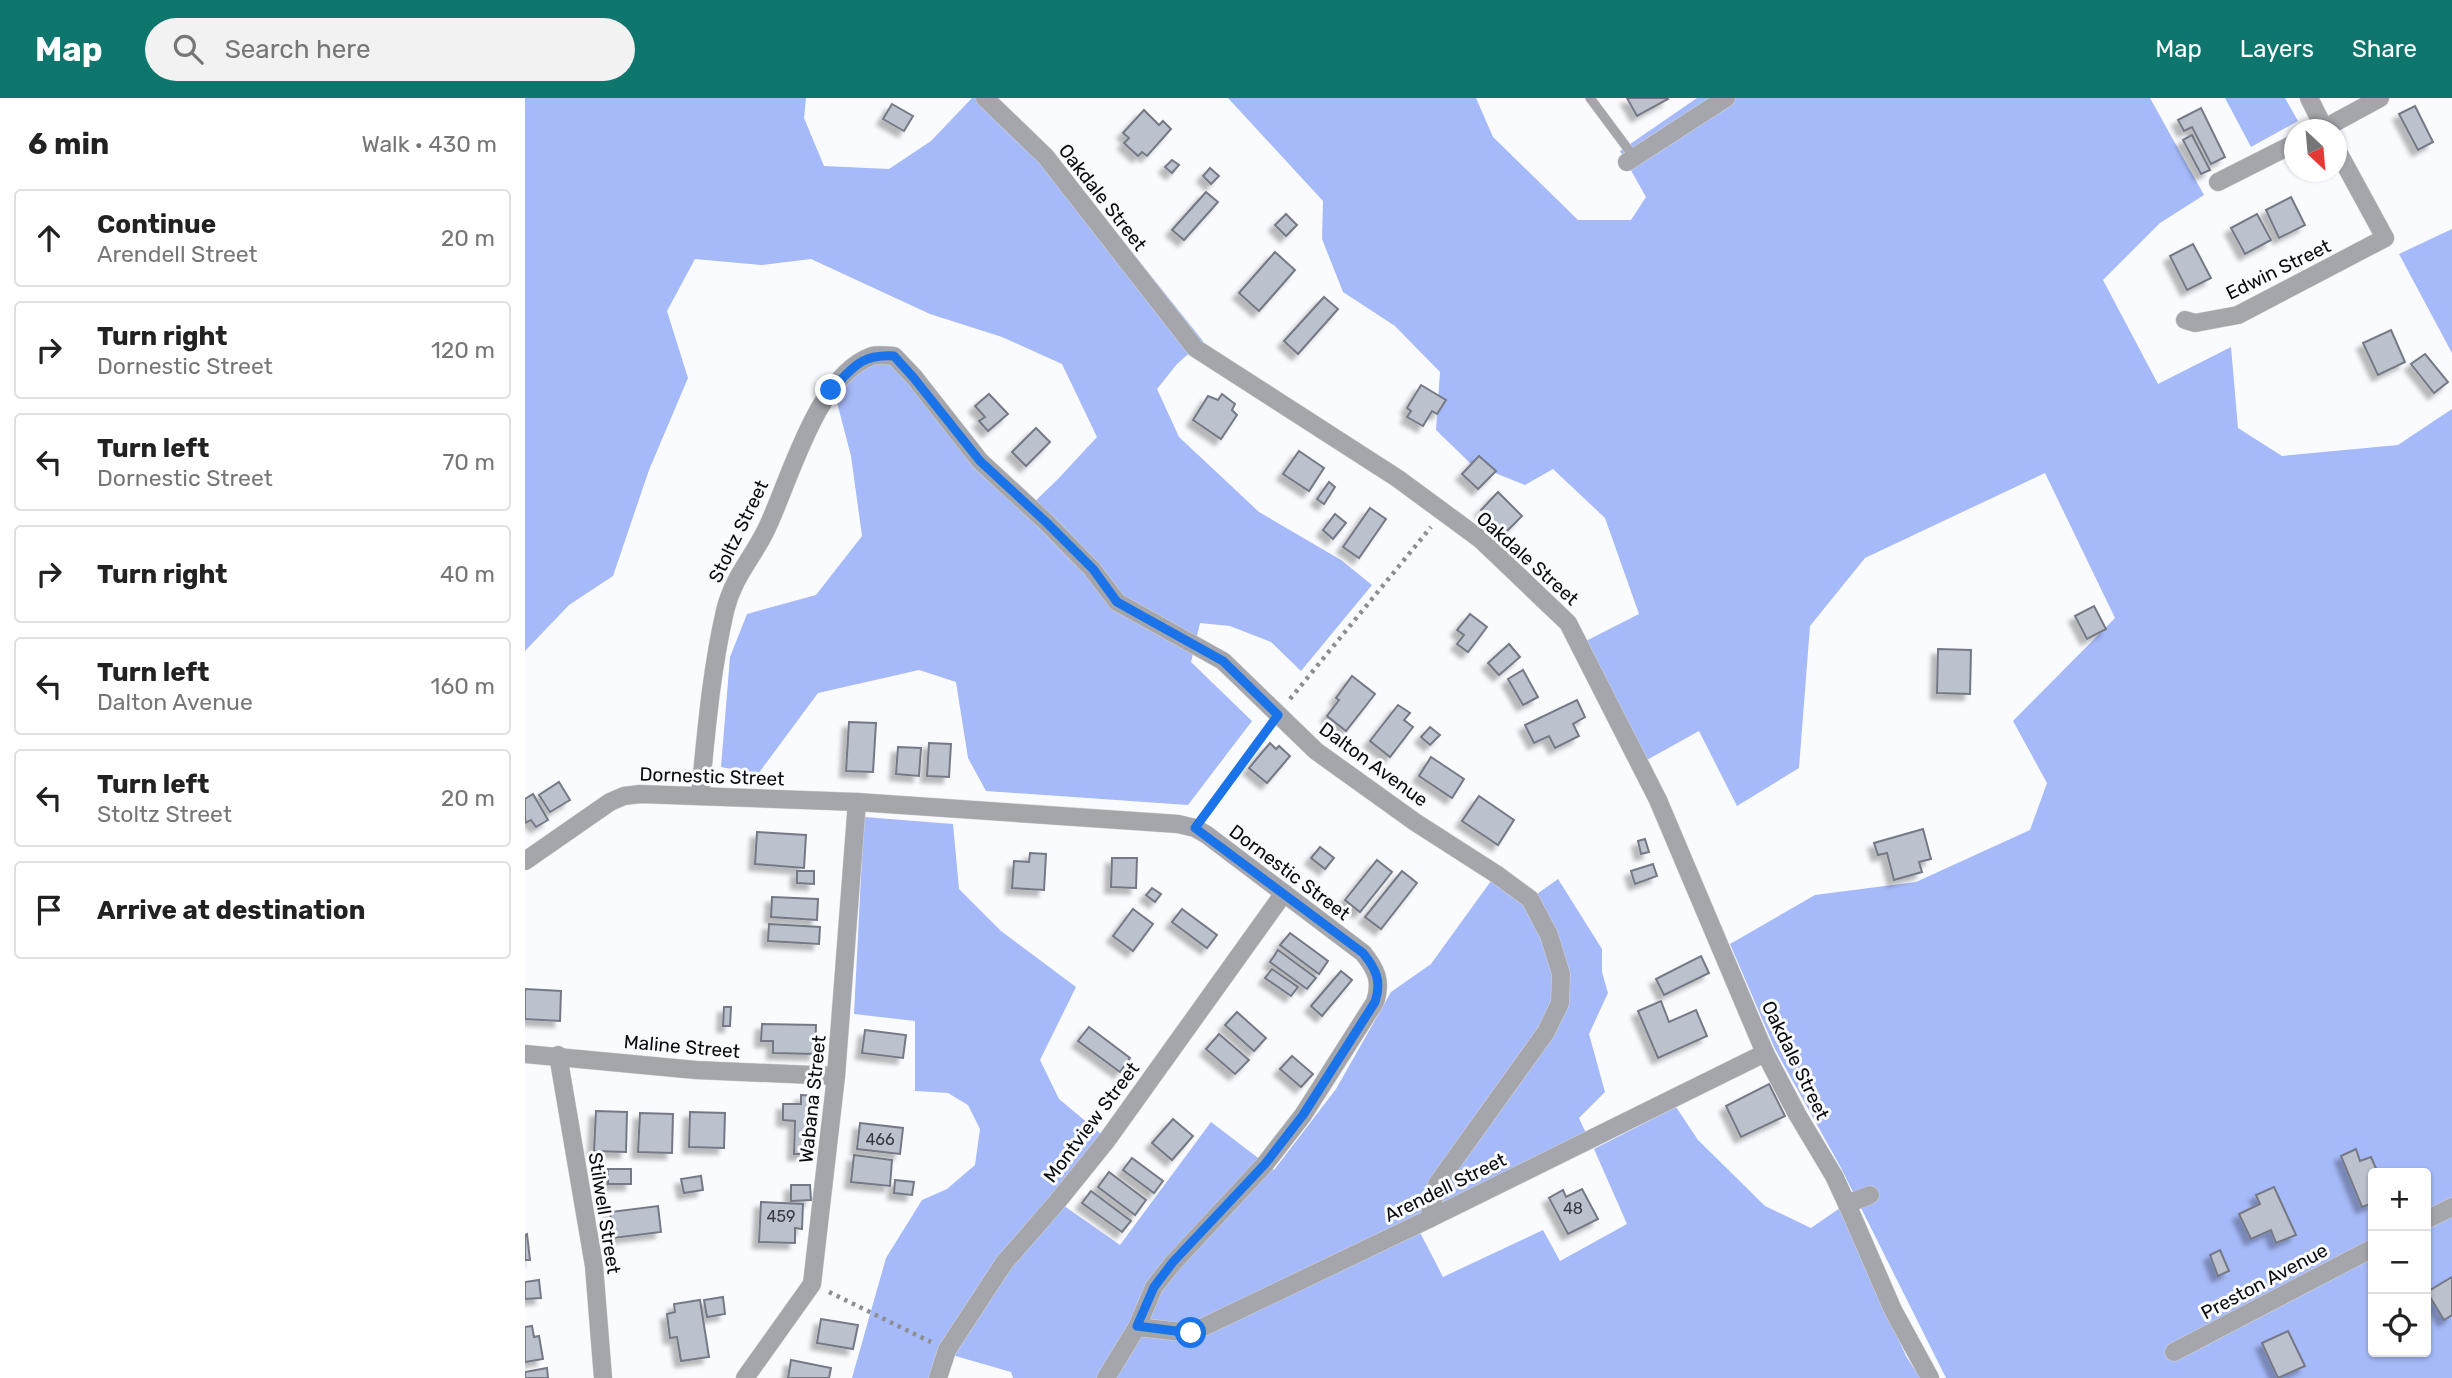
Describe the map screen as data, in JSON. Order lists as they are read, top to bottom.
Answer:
{
  "streets": {
    "street": [
      "Oakdale Street",
      "Edwin Street",
      "Stoltz Street",
      "Dalton Avenue",
      "Dornestic Street",
      "Maline Street",
      "Wabana Street",
      "Montview Street",
      "Arendell Street",
      "Stilwell Street",
      "Preston Avenue"
    ]
  },
  "crossings": [
    ["Oakdale Street", "Arendell Street"],
    ["Stoltz Street", "Dalton Avenue"],
    ["Stoltz Street", "Dornestic Street"],
    ["Dalton Avenue", "Arendell Street"],
    ["Dornestic Street", "Wabana Street"],
    ["Dornestic Street", "Montview Street"],
    ["Dornestic Street", "Arendell Street"],
    ["Maline Street", "Wabana Street"],
    ["Maline Street", "Stilwell Street"]
  ],
  "house_numbers": ["466", "48", "459"],
  "north": "bottom right",
  "page": {
    "header": "Map",
    "search": "Search here",
    "nav": ["Map", "Layers", "Share"],
    "heading": ["6 min", "Walk · 430 m"],
    "list": [
      ["Continue", "Arendell Street", "20 m"],
      ["Turn right", "Dornestic Street", "120 m"],
      ["Turn left", "Dornestic Street", "70 m"],
      ["Turn right", "40 m"],
      ["Turn left", "Dalton Avenue", "160 m"],
      ["Turn left", "Stoltz Street", "20 m"],
      "Arrive at destination"
    ],
    "map_buttons": ["+", "−"]
  }
}
